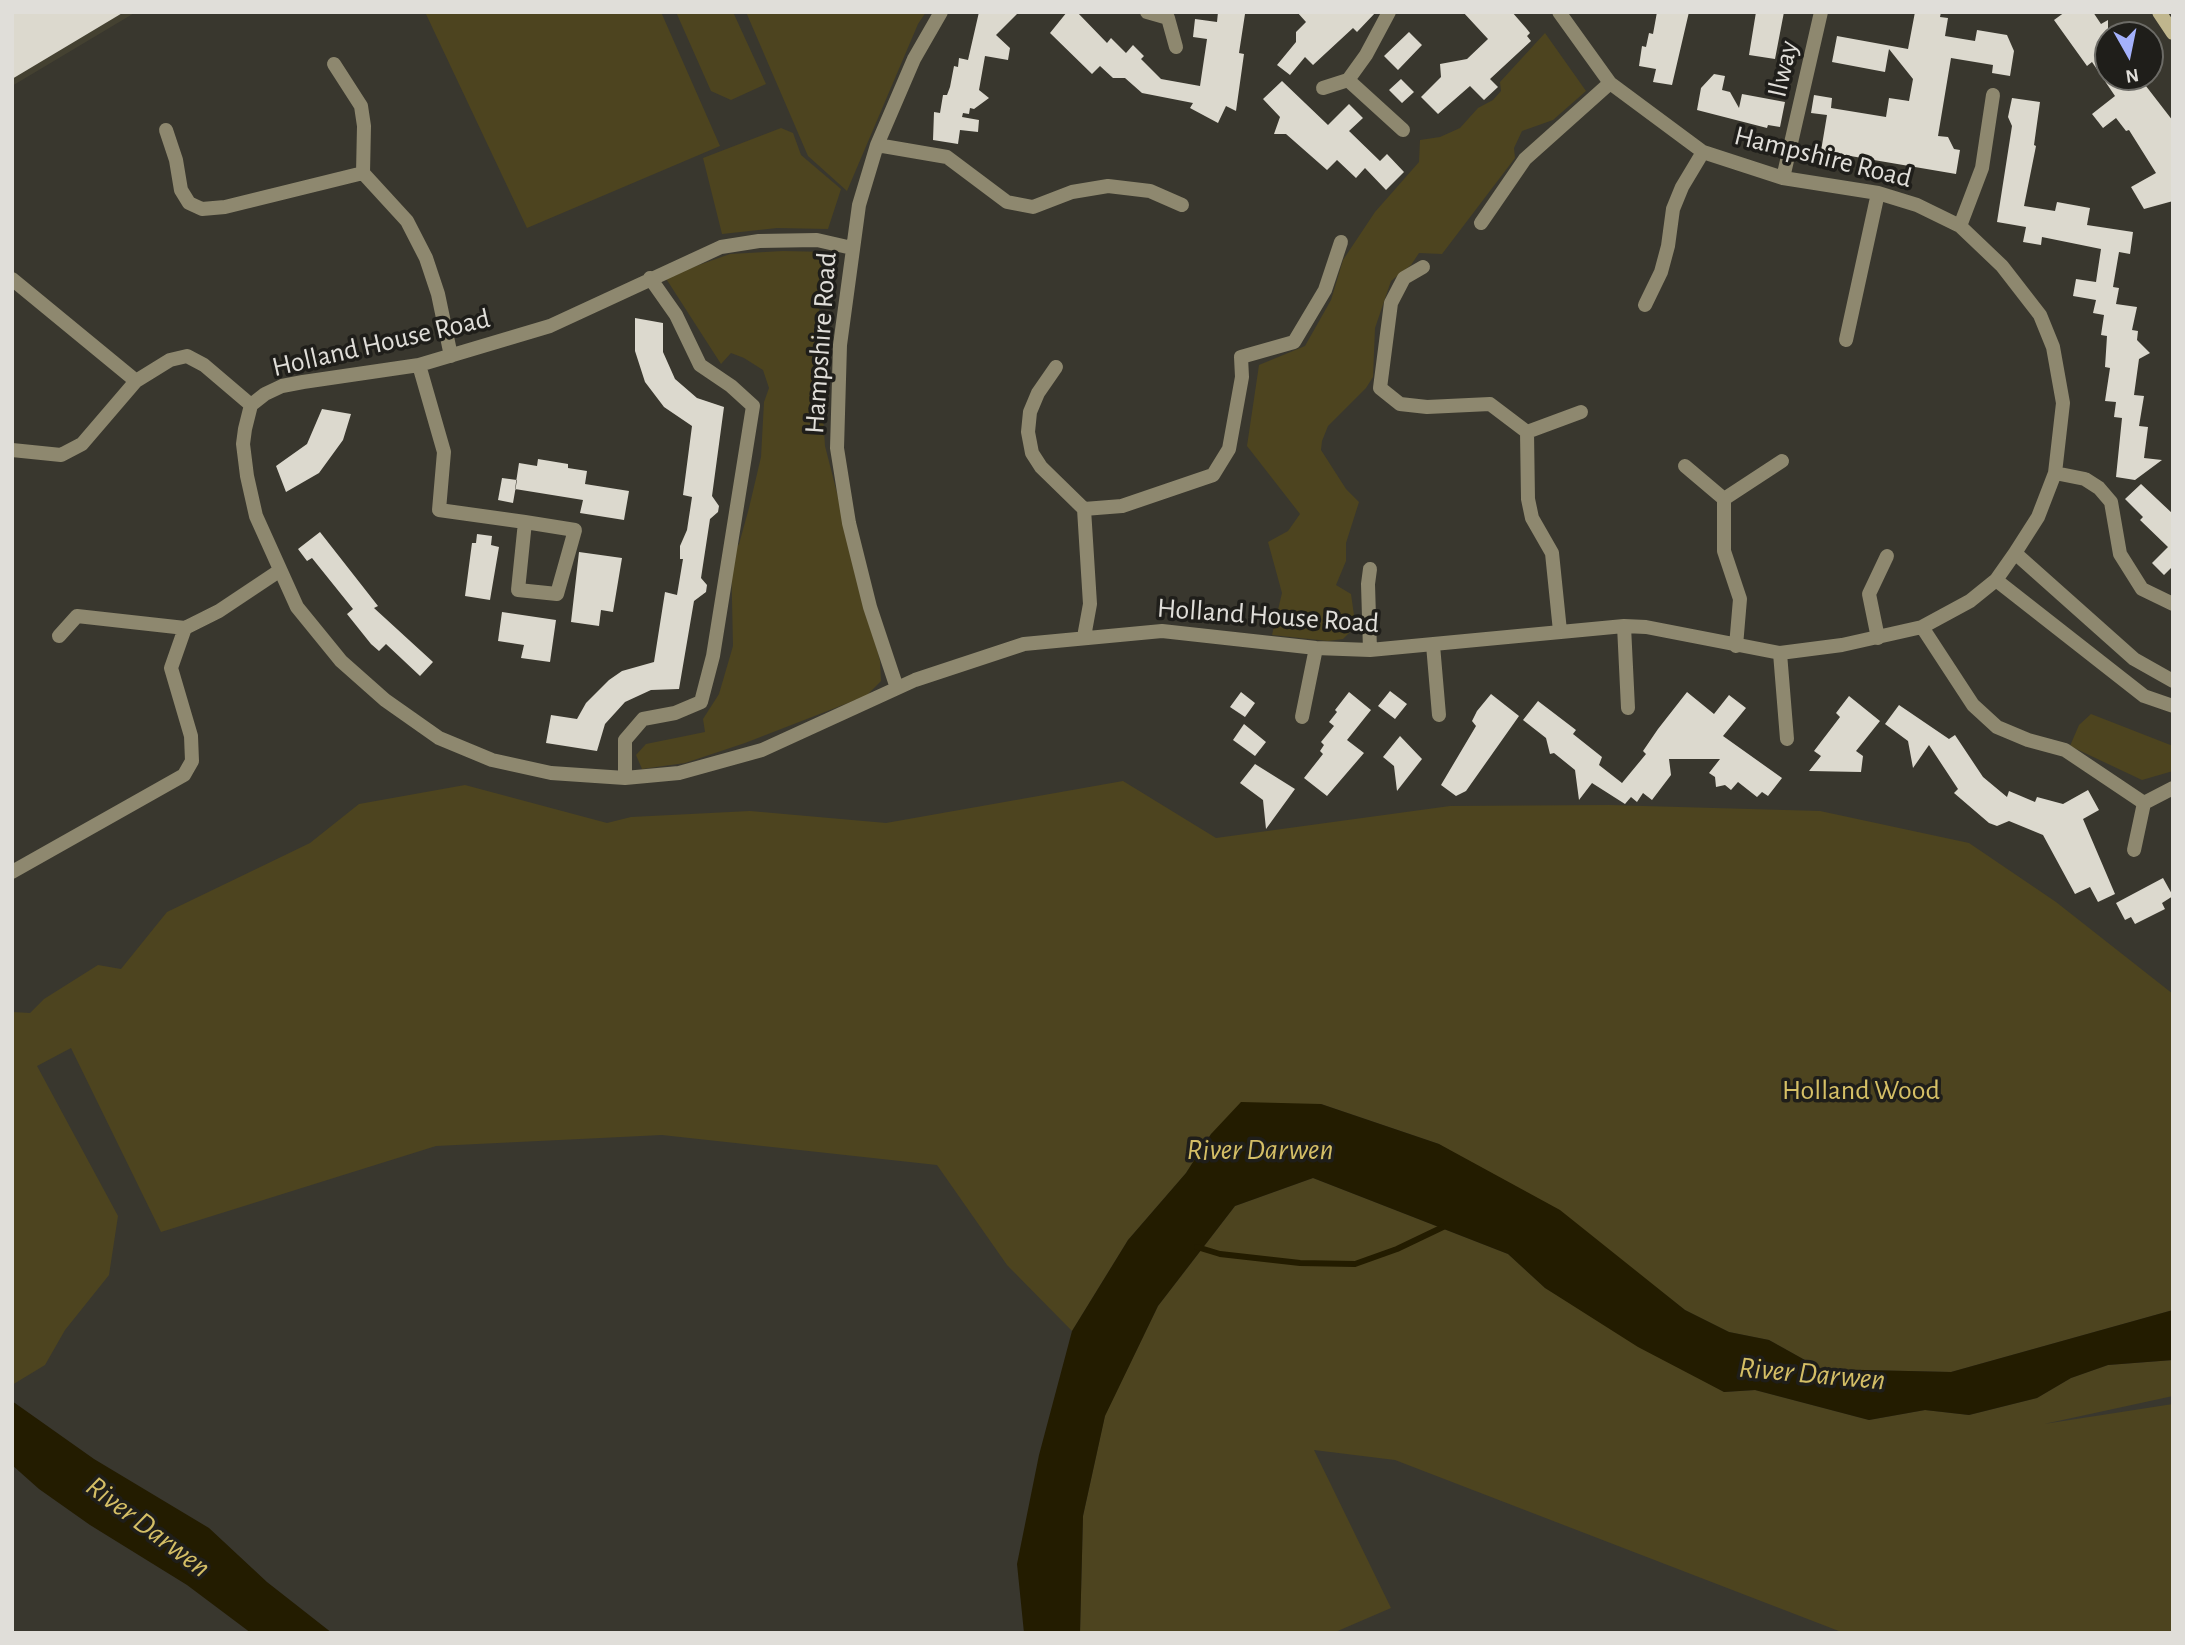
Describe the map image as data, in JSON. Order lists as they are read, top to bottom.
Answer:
{
  "streets": {
    "street": ["Ilway", "Hampshire Road", "Holland House Road"]
  },
  "crossings": [
    ["Ilway", "Hampshire Road"],
    ["Hampshire Road", "Holland House Road"]
  ],
  "water": ["River Darwen"],
  "parks": ["Holland Wood"],
  "north": "bottom"
}
